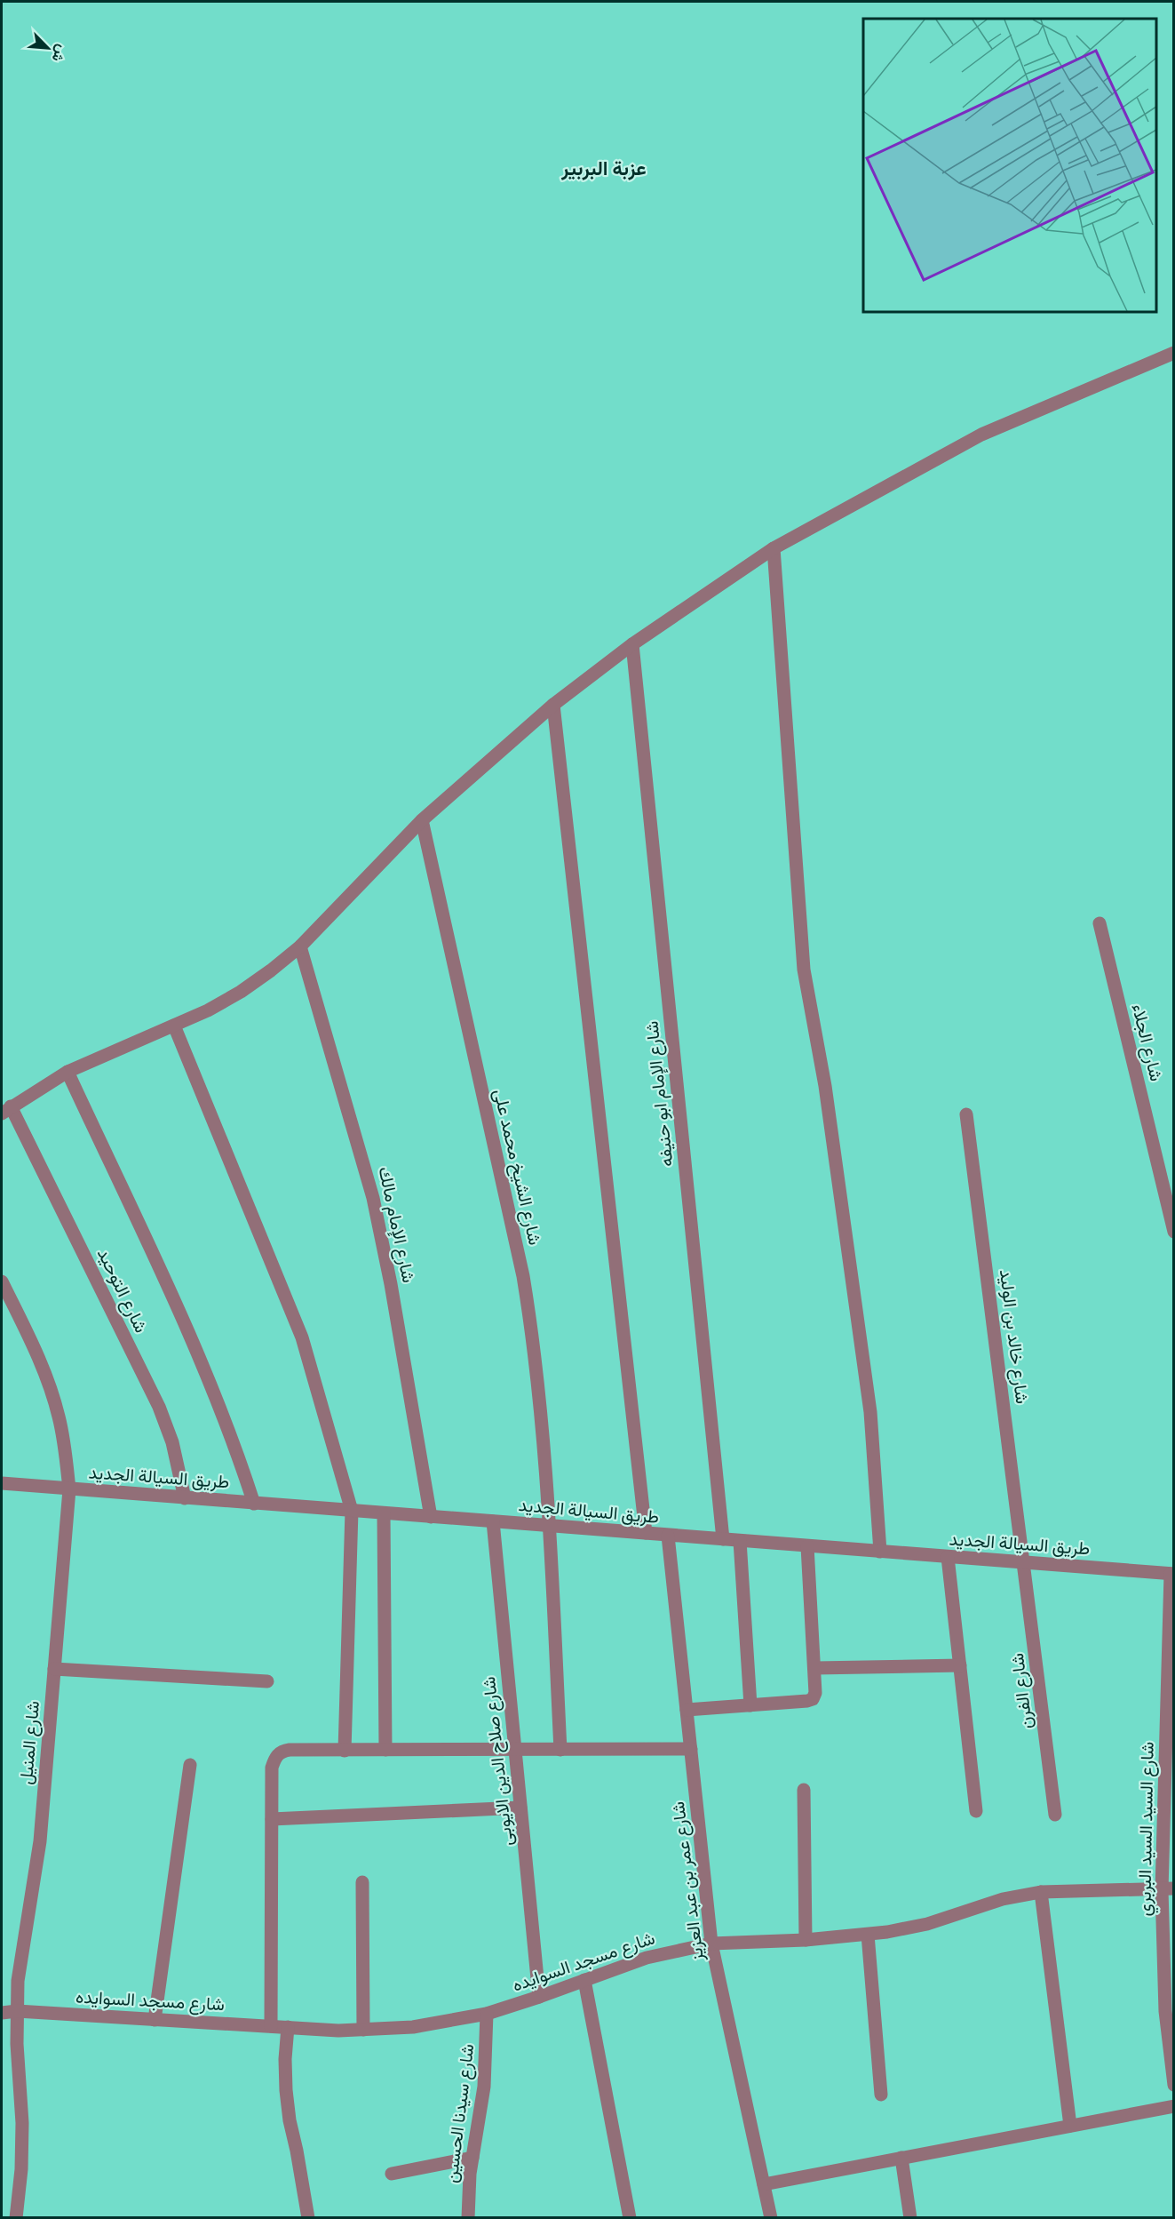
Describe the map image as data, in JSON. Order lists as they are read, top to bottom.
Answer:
{
  "streets": {
    "street": [
      "شارع الجلاء",
      "شارع الإمام ابو حنيفه",
      "شارع الشيخ محمد على",
      "شارع الإمام مالك",
      "شارع التوحيد",
      "شارع خالد بن الوليد",
      "طريق السيالة الجديد",
      "شارع الفرن",
      "شارع المنيل",
      "شارع صلاح الدين الايوبى",
      "شارع السيد السيد البربري",
      "شارع عمر بن عبد العزيز",
      "شارع مسجد السوايده",
      "شارع سيدنا الحسين"
    ]
  },
  "crossings": [
    ["شارع الإمام ابو حنيفه", "طريق السيالة الجديد"],
    ["شارع الشيخ محمد على", "طريق السيالة الجديد"],
    ["شارع الإمام مالك", "طريق السيالة الجديد"],
    ["شارع التوحيد", "طريق السيالة الجديد"],
    ["شارع خالد بن الوليد", "طريق السيالة الجديد"],
    ["شارع خالد بن الوليد", "شارع الفرن"],
    ["طريق السيالة الجديد", "شارع الفرن"],
    ["طريق السيالة الجديد", "شارع المنيل"],
    ["طريق السيالة الجديد", "شارع صلاح الدين الايوبى"],
    ["طريق السيالة الجديد", "شارع السيد السيد البربري"],
    ["طريق السيالة الجديد", "شارع عمر بن عبد العزيز"],
    ["شارع المنيل", "شارع مسجد السوايده"],
    ["شارع صلاح الدين الايوبى", "شارع مسجد السوايده"],
    ["شارع السيد السيد البربري", "شارع مسجد السوايده"],
    ["شارع عمر بن عبد العزيز", "شارع مسجد السوايده"],
    ["شارع مسجد السوايده", "شارع سيدنا الحسين"]
  ],
  "districts": ["عزبة البربير"],
  "north": "bottom right"
}
